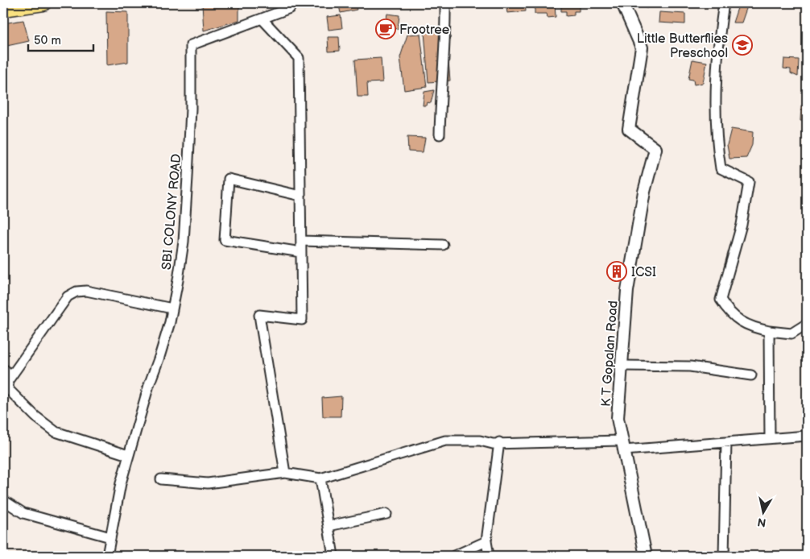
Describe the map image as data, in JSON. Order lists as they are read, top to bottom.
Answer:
{
  "streets": {
    "street": ["SBI COLONY ROAD", "K T Gopalan Road"]
  },
  "places": {
    "cafe": ["Frootree"],
    "school or university": ["Little Butterflies Preschool"],
    "building": ["ICSI"]
  },
  "scale_bar": "50 m",
  "north": "bottom"
}
